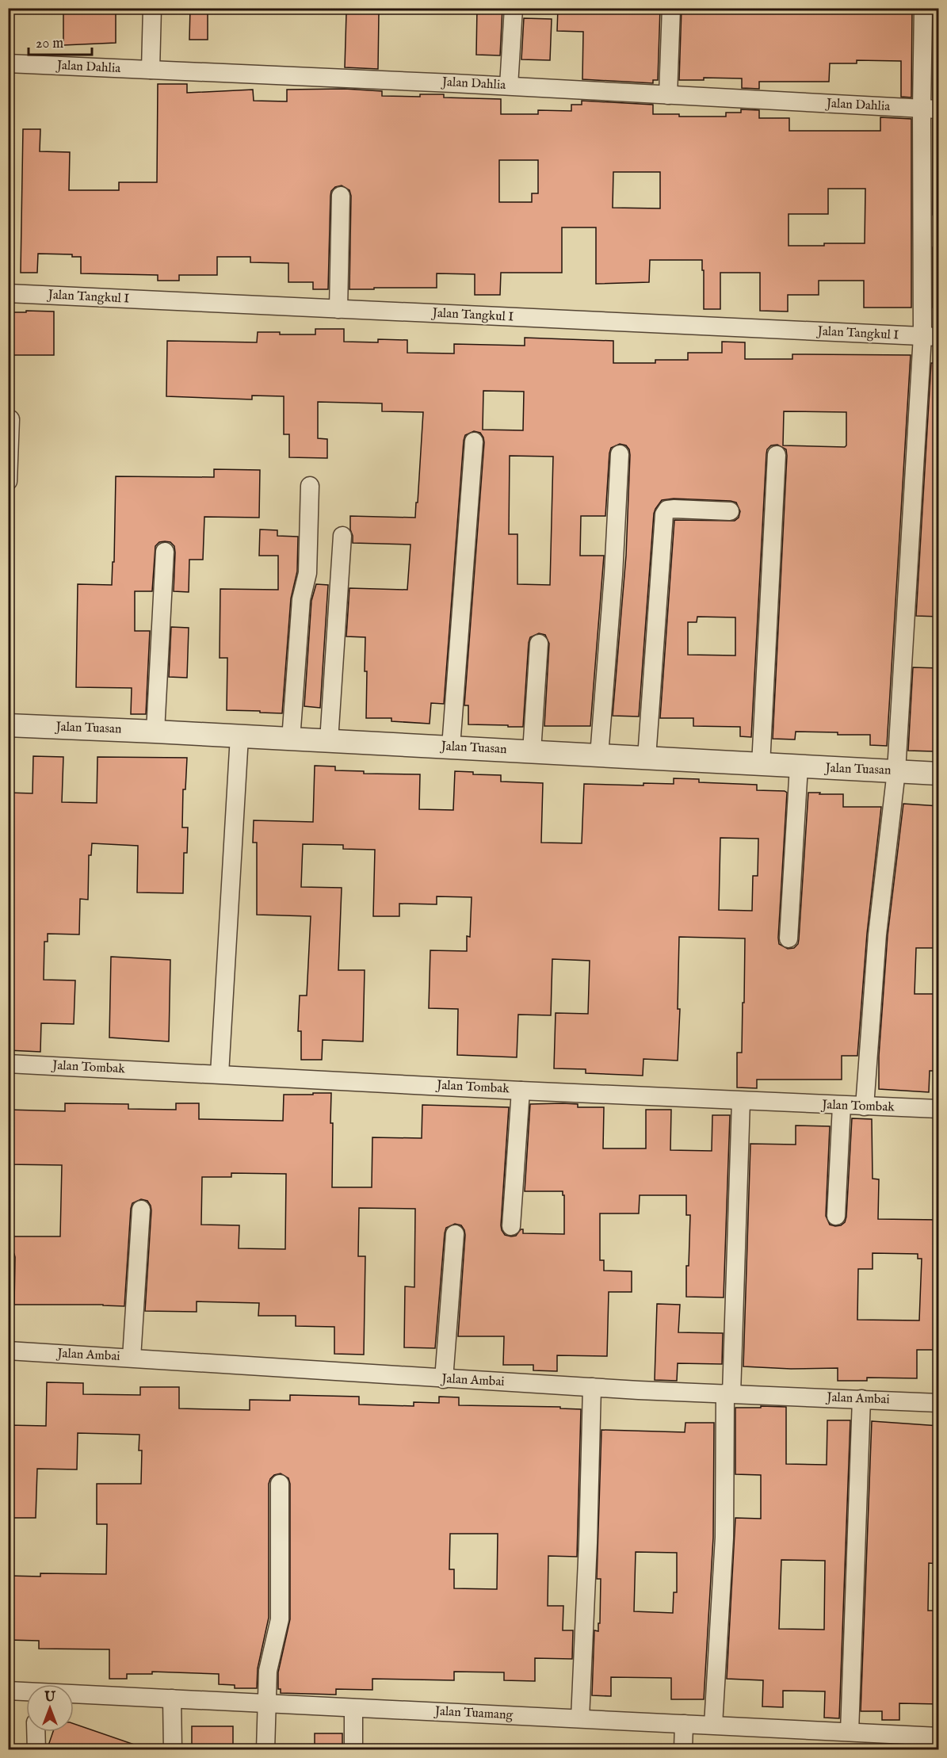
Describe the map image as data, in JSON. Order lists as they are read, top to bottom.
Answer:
{
  "streets": {
    "street": [
      "Jalan Dahlia",
      "Jalan Tangkul I",
      "Jalan Tuasan",
      "Jalan Tombak",
      "Jalan Ambai",
      "Jalan Tuamang"
    ]
  },
  "scale_bar": "20 m",
  "north": "top"
}
